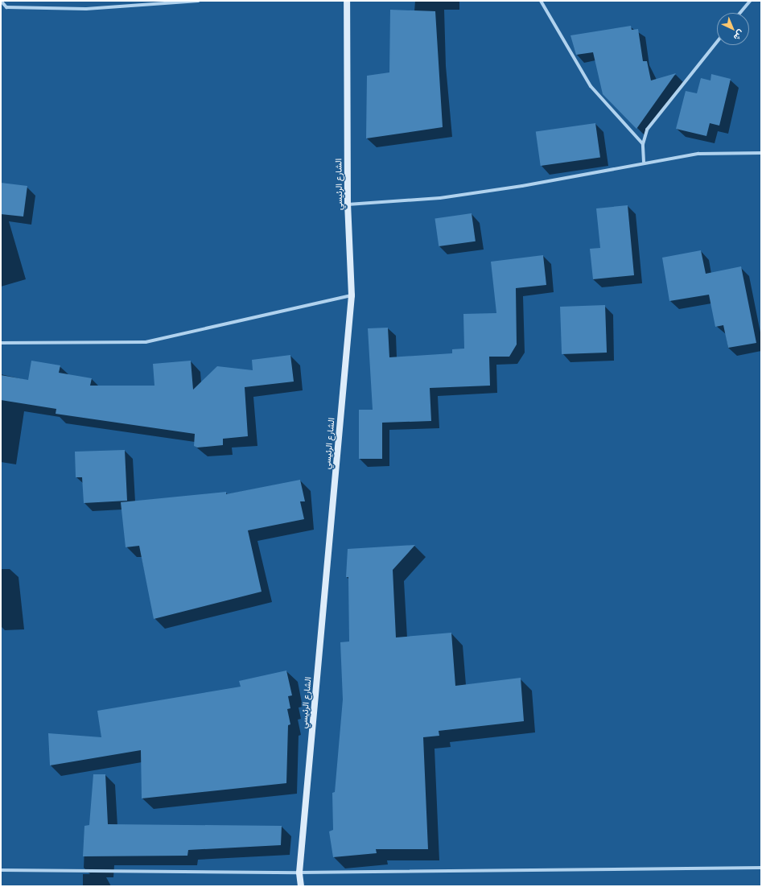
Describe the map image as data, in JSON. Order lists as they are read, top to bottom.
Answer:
{
  "streets": {
    "street": ["الشارع الرئيسي"]
  },
  "north": "bottom right"
}
